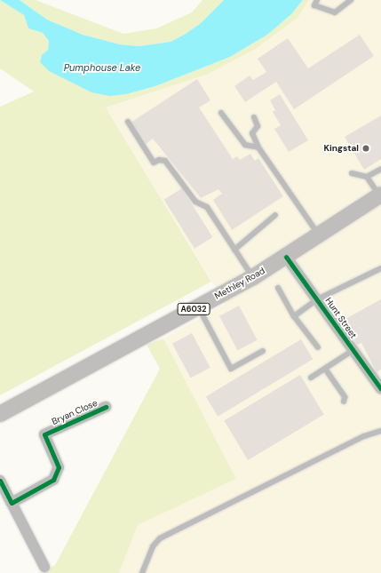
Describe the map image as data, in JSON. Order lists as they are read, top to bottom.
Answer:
{
  "streets": {
    "main road": ["Methley Road", "A6032"],
    "street": ["Hunt Street", "Bryan Close"]
  },
  "crossings": [
    ["Methley Road", "Hunt Street"]
  ],
  "water": ["Pumphouse Lake"],
  "places": ["Kingstal"]
}
